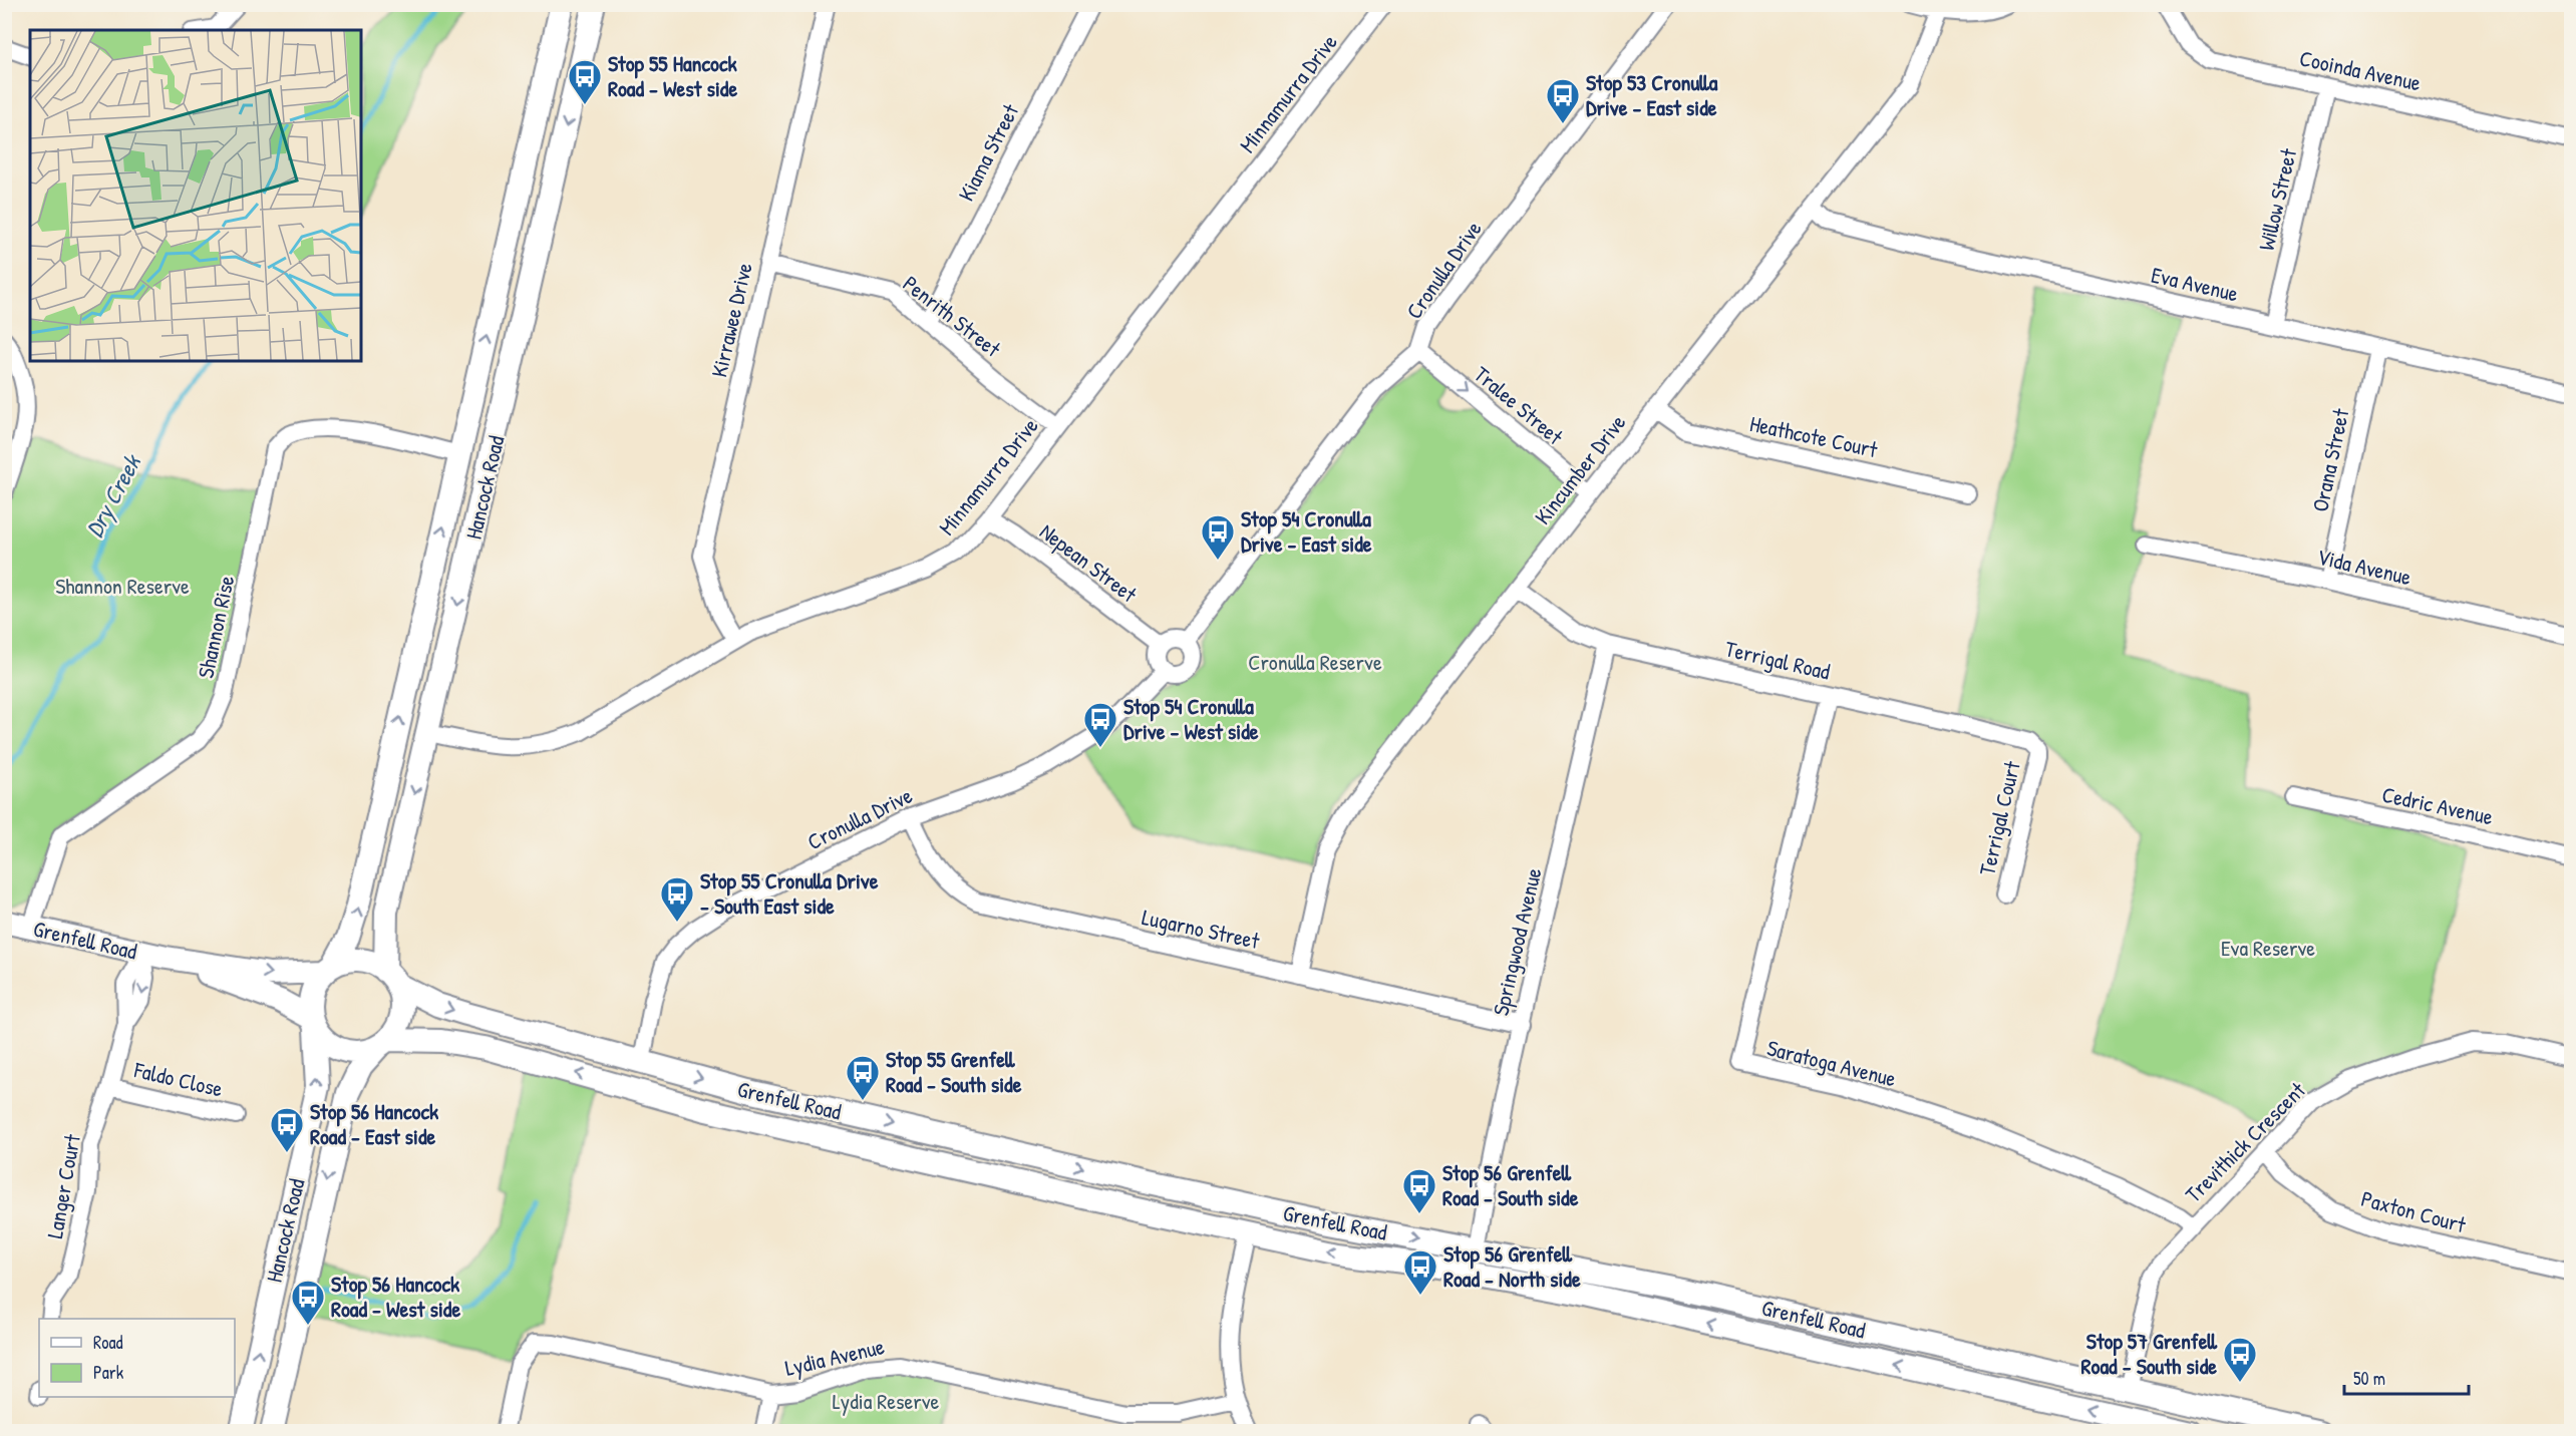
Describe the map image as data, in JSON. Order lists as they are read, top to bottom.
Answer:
{
  "streets": {
    "main road": ["Hancock Road", "Grenfell Road"],
    "street": [
      "Cooinda Avenue",
      "Minnamurra Drive",
      "Kiama Street",
      "Willow Street",
      "Cronulla Drive",
      "Eva Avenue",
      "Penrith Street",
      "Kirrawee Drive",
      "Tralee Street",
      "Heathcote Court",
      "Orana Street",
      "Kincumber Drive",
      "Nepean Street",
      "Vida Avenue",
      "Shannon Rise",
      "Terrigal Road",
      "Cedric Avenue",
      "Terrigal Court",
      "Lugarno Street",
      "Springwood Avenue",
      "Saratoga Avenue",
      "Faldo Close",
      "Trevithick Crescent",
      "Langer Court",
      "Paxton Court",
      "Lydia Avenue"
    ]
  },
  "crossings": [
    ["Cooinda Avenue", "Willow Street"],
    ["Minnamurra Drive", "Penrith Street"],
    ["Minnamurra Drive", "Kirrawee Drive"],
    ["Minnamurra Drive", "Hancock Road"],
    ["Minnamurra Drive", "Nepean Street"],
    ["Kiama Street", "Penrith Street"],
    ["Willow Street", "Eva Avenue"],
    ["Cronulla Drive", "Tralee Street"],
    ["Cronulla Drive", "Nepean Street"],
    ["Cronulla Drive", "Lugarno Street"],
    ["Cronulla Drive", "Grenfell Road"],
    ["Eva Avenue", "Orana Street"],
    ["Eva Avenue", "Kincumber Drive"],
    ["Penrith Street", "Kirrawee Drive"],
    ["Tralee Street", "Kincumber Drive"],
    ["Heathcote Court", "Kincumber Drive"],
    ["Orana Street", "Vida Avenue"],
    ["Kincumber Drive", "Terrigal Road"],
    ["Kincumber Drive", "Lugarno Street"],
    ["Hancock Road", "Shannon Rise"],
    ["Hancock Road", "Grenfell Road"],
    ["Shannon Rise", "Grenfell Road"],
    ["Terrigal Road", "Terrigal Court"],
    ["Terrigal Road", "Springwood Avenue"],
    ["Terrigal Road", "Saratoga Avenue"],
    ["Lugarno Street", "Springwood Avenue"],
    ["Grenfell Road", "Springwood Avenue"],
    ["Grenfell Road", "Trevithick Crescent"],
    ["Grenfell Road", "Langer Court"],
    ["Saratoga Avenue", "Trevithick Crescent"],
    ["Faldo Close", "Langer Court"],
    ["Trevithick Crescent", "Paxton Court"]
  ],
  "one_way": ["Tralee Street"],
  "water": ["Dry Creek"],
  "parks": [
    "Shannon Reserve",
    "Cronulla Reserve",
    "Eva Reserve",
    "Lydia Reserve"
  ],
  "places": {
    "bus stop": [
      "Stop 55 Hancock Road - West side",
      "Stop 53 Cronulla Drive - East side",
      "Stop 54 Cronulla Drive - East side",
      "Stop 54 Cronulla Drive - West side",
      "Stop 55 Cronulla Drive - South East side",
      "Stop 55 Grenfell Road - South side",
      "Stop 56 Hancock Road - East side",
      "Stop 56 Grenfell Road - South side",
      "Stop 56 Grenfell Road - North side",
      "Stop 56 Hancock Road - West side",
      "Stop 57 Grenfell Road - South side"
    ]
  },
  "legend": ["Road", "Park"],
  "scale_bar": "50 m"
}
